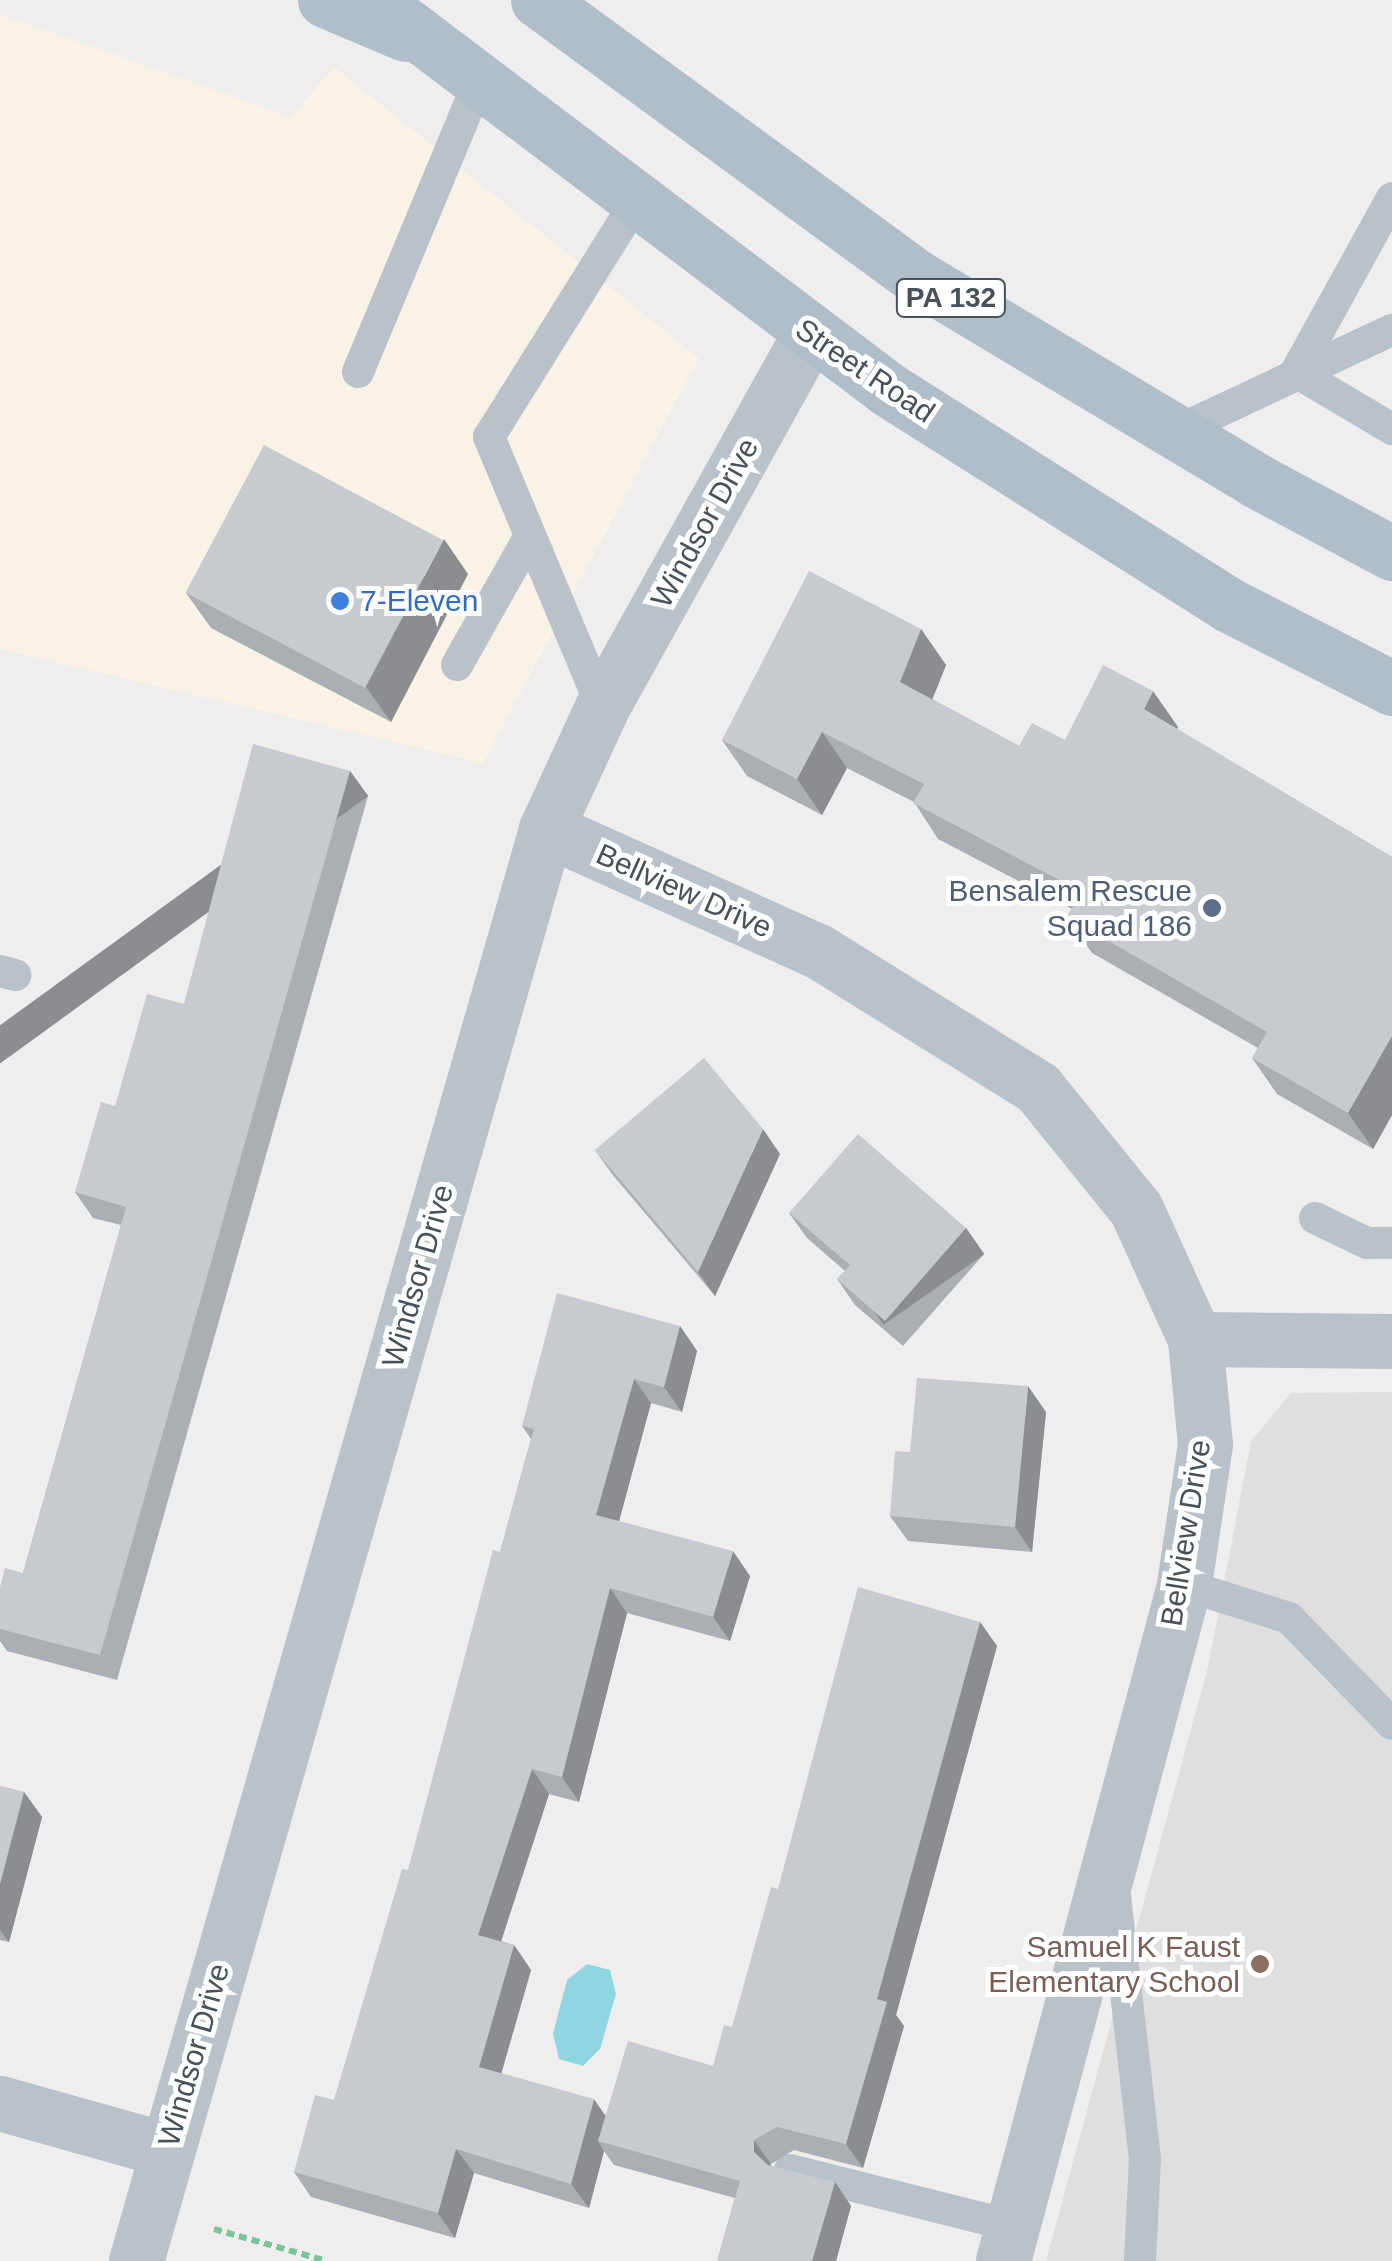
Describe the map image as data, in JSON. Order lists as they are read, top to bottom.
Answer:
{
  "streets": {
    "main road": ["PA 132", "Street Road"],
    "street": ["Windsor Drive", "Bellview Drive"]
  },
  "crossings": [
    ["Street Road", "Windsor Drive"],
    ["Windsor Drive", "Bellview Drive"]
  ],
  "places": ["7-Eleven", "Bensalem Rescue Squad 186", "Samuel K Faust Elementary School"]
}
